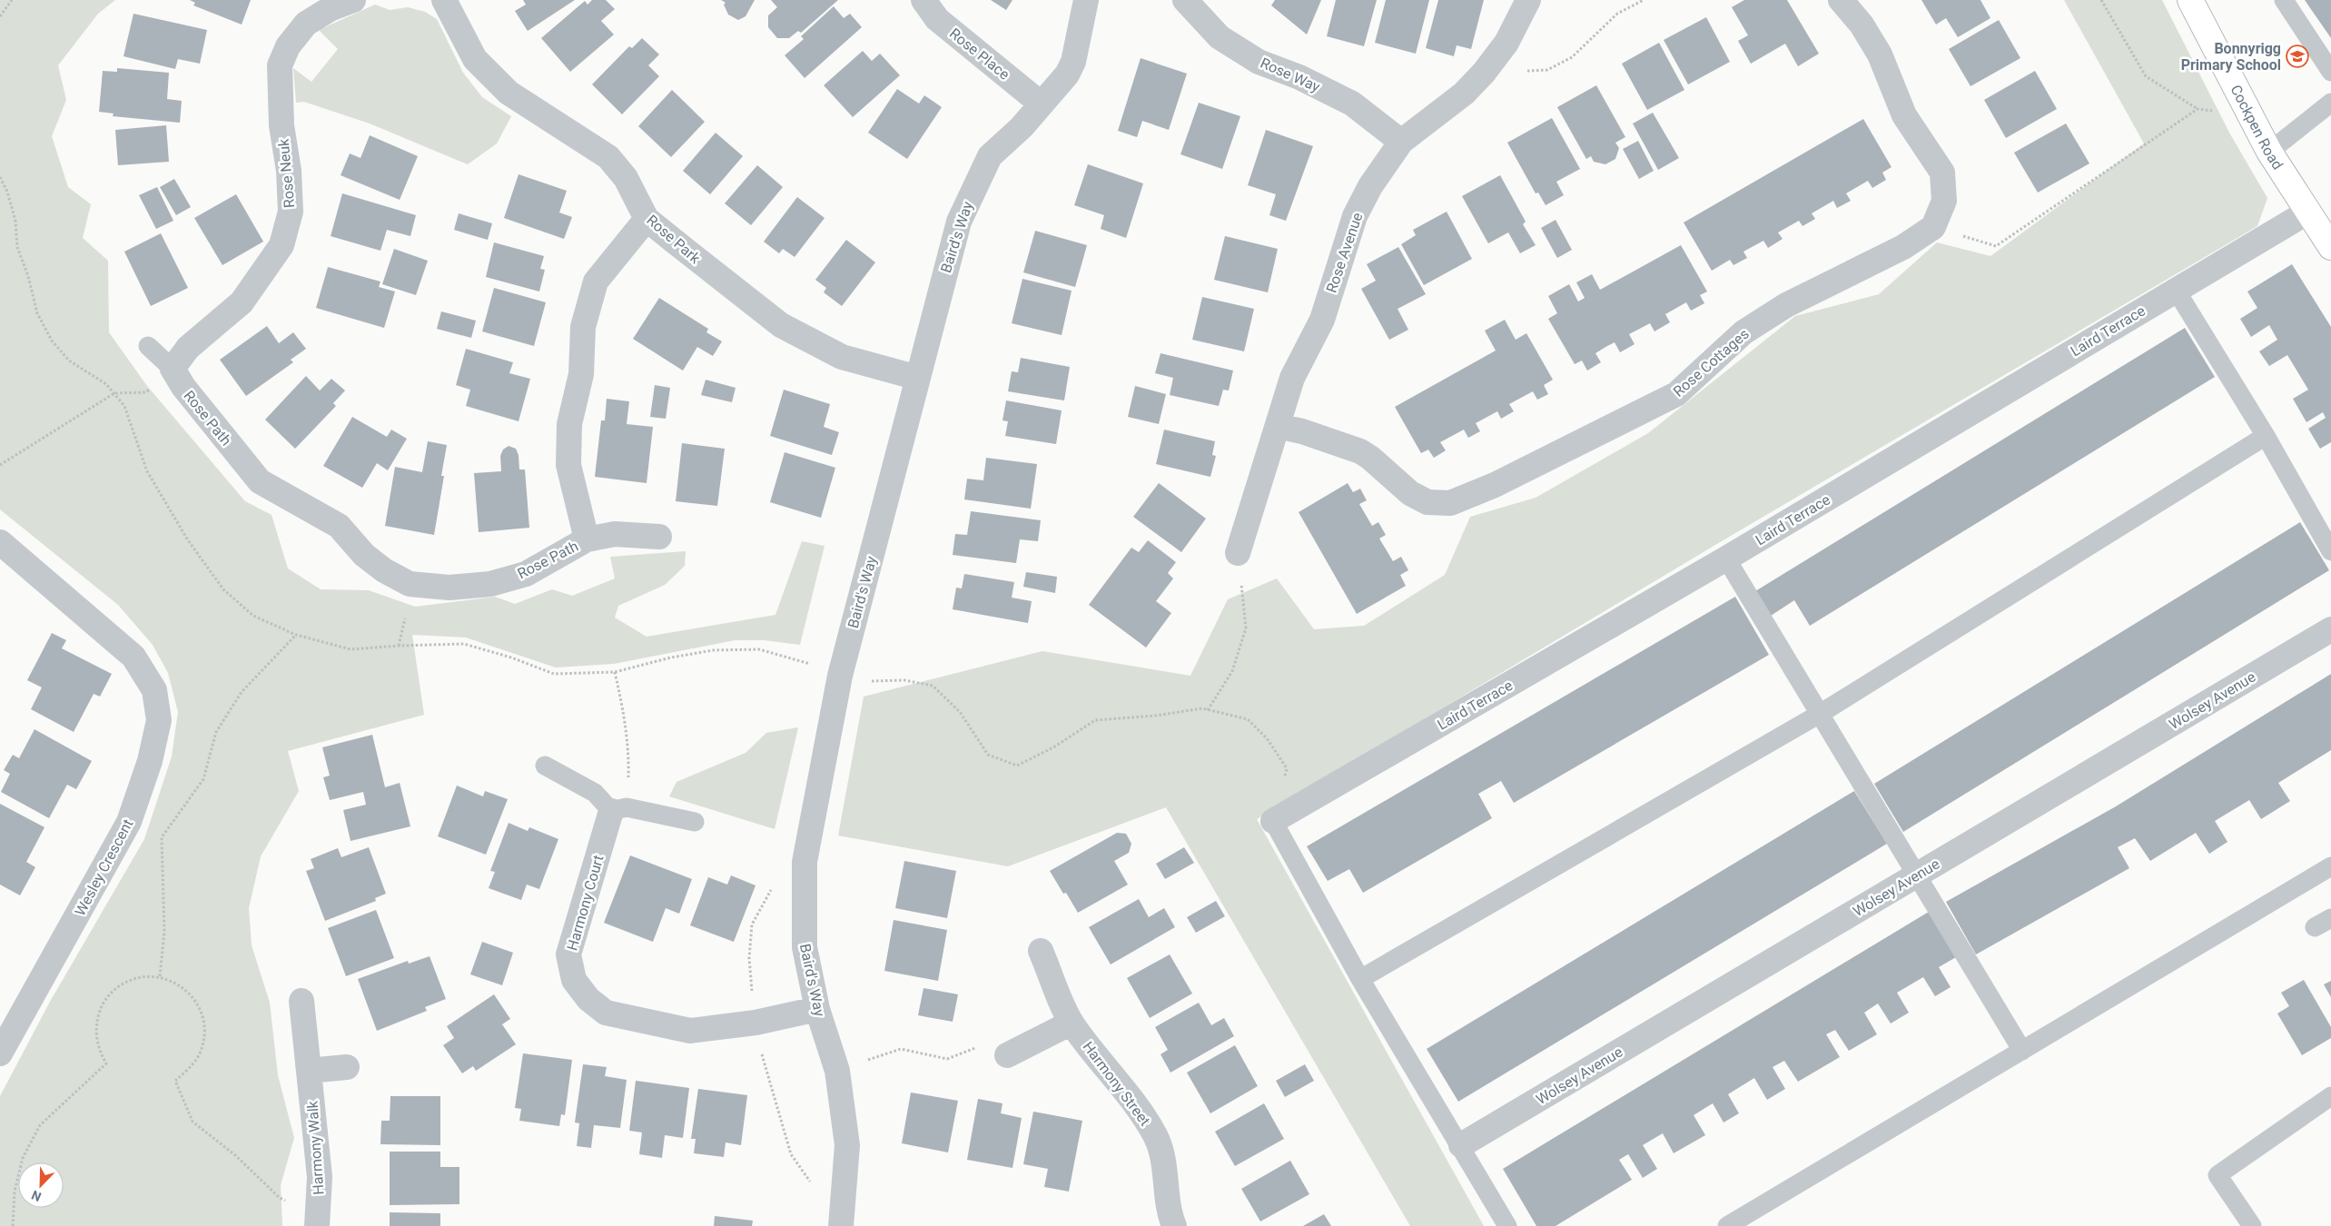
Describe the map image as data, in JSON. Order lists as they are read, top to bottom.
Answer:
{
  "streets": {
    "main road": ["Cockpen Road"],
    "street": [
      "Rose Place",
      "Rose Way",
      "Rose Neuk",
      "Baird's Way",
      "Rose Park",
      "Rose Avenue",
      "Laird Terrace",
      "Rose Cottages",
      "Rose Path",
      "Wolsey Avenue",
      "Wesley Crescent",
      "Harmony Court",
      "Harmony Street",
      "Harmony Walk"
    ]
  },
  "crossings": [
    ["Rose Place", "Baird's Way"],
    ["Rose Way", "Rose Avenue"],
    ["Cockpen Road", "Laird Terrace"],
    ["Rose Neuk", "Rose Path"],
    ["Baird's Way", "Rose Park"],
    ["Baird's Way", "Harmony Court"],
    ["Rose Park", "Rose Path"],
    ["Rose Avenue", "Rose Cottages"]
  ],
  "places": {
    "school or university": ["Bonnyrigg Primary School"]
  },
  "north": "bottom left"
}
